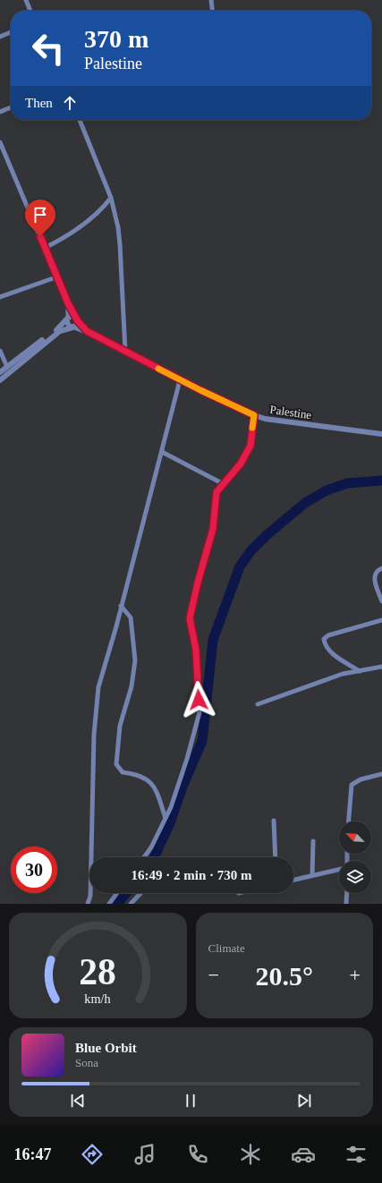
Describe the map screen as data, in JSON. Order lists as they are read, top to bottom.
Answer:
{
  "streets": {
    "street": ["Palestine"]
  },
  "north": "top left",
  "page": {
    "turn": ["370 m", "Palestine"],
    "then": "Then",
    "limit": "30",
    "trip": "16:49 · 2 min · 730 m",
    "tile": "Climate",
    "heat": ["−", "20.5°", "+"],
    "song": ["Blue Orbit", "Sona"],
    "tabs": "16:47",
    "gauge": ["28", "km/h"]
  }
}
